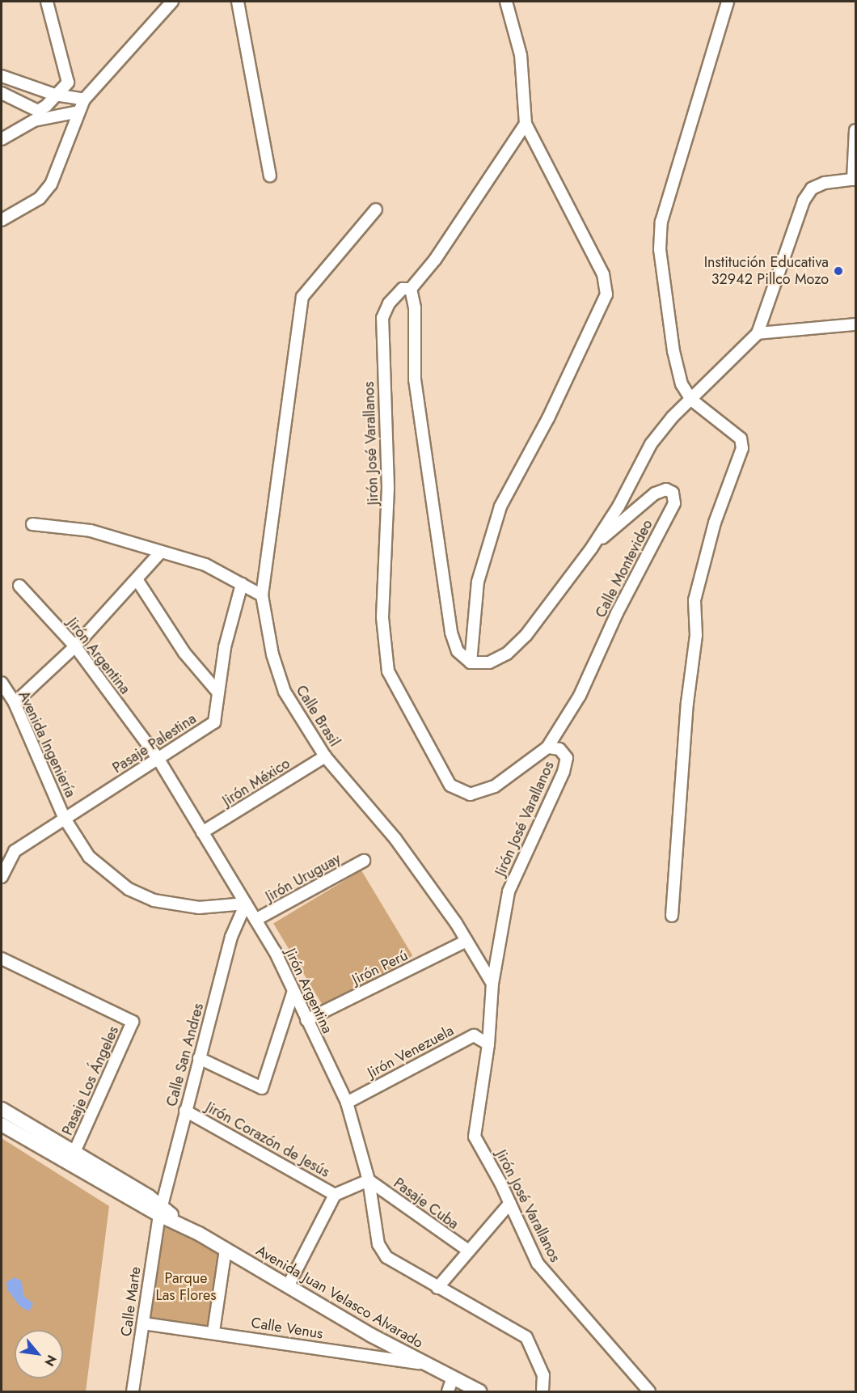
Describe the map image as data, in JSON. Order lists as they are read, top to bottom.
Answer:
{
  "streets": {
    "street": [
      "Jirón José Varallanos",
      "Calle Montevideo",
      "Jirón Argentina",
      "Calle Brasil",
      "Pasaje Palestina",
      "Avenida Ingeniería",
      "Jirón México",
      "Jirón Uruguay",
      "Jirón Perú",
      "Jirón Venezuela",
      "Calle San Andres",
      "Pasaje Los Ángeles",
      "Jirón Corazón de Jesús",
      "Pasaje Cuba",
      "Avenida Juan Velasco Alvarado",
      "Calle Marte",
      "Calle Venus"
    ]
  },
  "crossings": [
    ["Jirón José Varallanos", "Calle Montevideo"],
    ["Jirón José Varallanos", "Calle Brasil"],
    ["Jirón José Varallanos", "Jirón Venezuela"],
    ["Jirón Argentina", "Pasaje Palestina"],
    ["Jirón Argentina", "Avenida Ingeniería"],
    ["Jirón Argentina", "Jirón México"],
    ["Jirón Argentina", "Jirón Uruguay"],
    ["Jirón Argentina", "Jirón Perú"],
    ["Jirón Argentina", "Jirón Venezuela"],
    ["Jirón Argentina", "Calle San Andres"],
    ["Jirón Argentina", "Pasaje Cuba"],
    ["Calle Brasil", "Jirón México"],
    ["Calle Brasil", "Jirón Perú"],
    ["Pasaje Palestina", "Avenida Ingeniería"],
    ["Avenida Ingeniería", "Calle San Andres"],
    ["Calle San Andres", "Jirón Corazón de Jesús"],
    ["Calle San Andres", "Avenida Juan Velasco Alvarado"],
    ["Calle San Andres", "Calle Marte"],
    ["Pasaje Los Ángeles", "Avenida Juan Velasco Alvarado"],
    ["Avenida Juan Velasco Alvarado", "Calle Marte"],
    ["Avenida Juan Velasco Alvarado", "Calle Venus"],
    ["Calle Marte", "Calle Venus"]
  ],
  "parks": ["Parque Las Flores"],
  "places": ["Institución Educativa 32942 Pillco Mozo"],
  "north": "bottom right"
}
